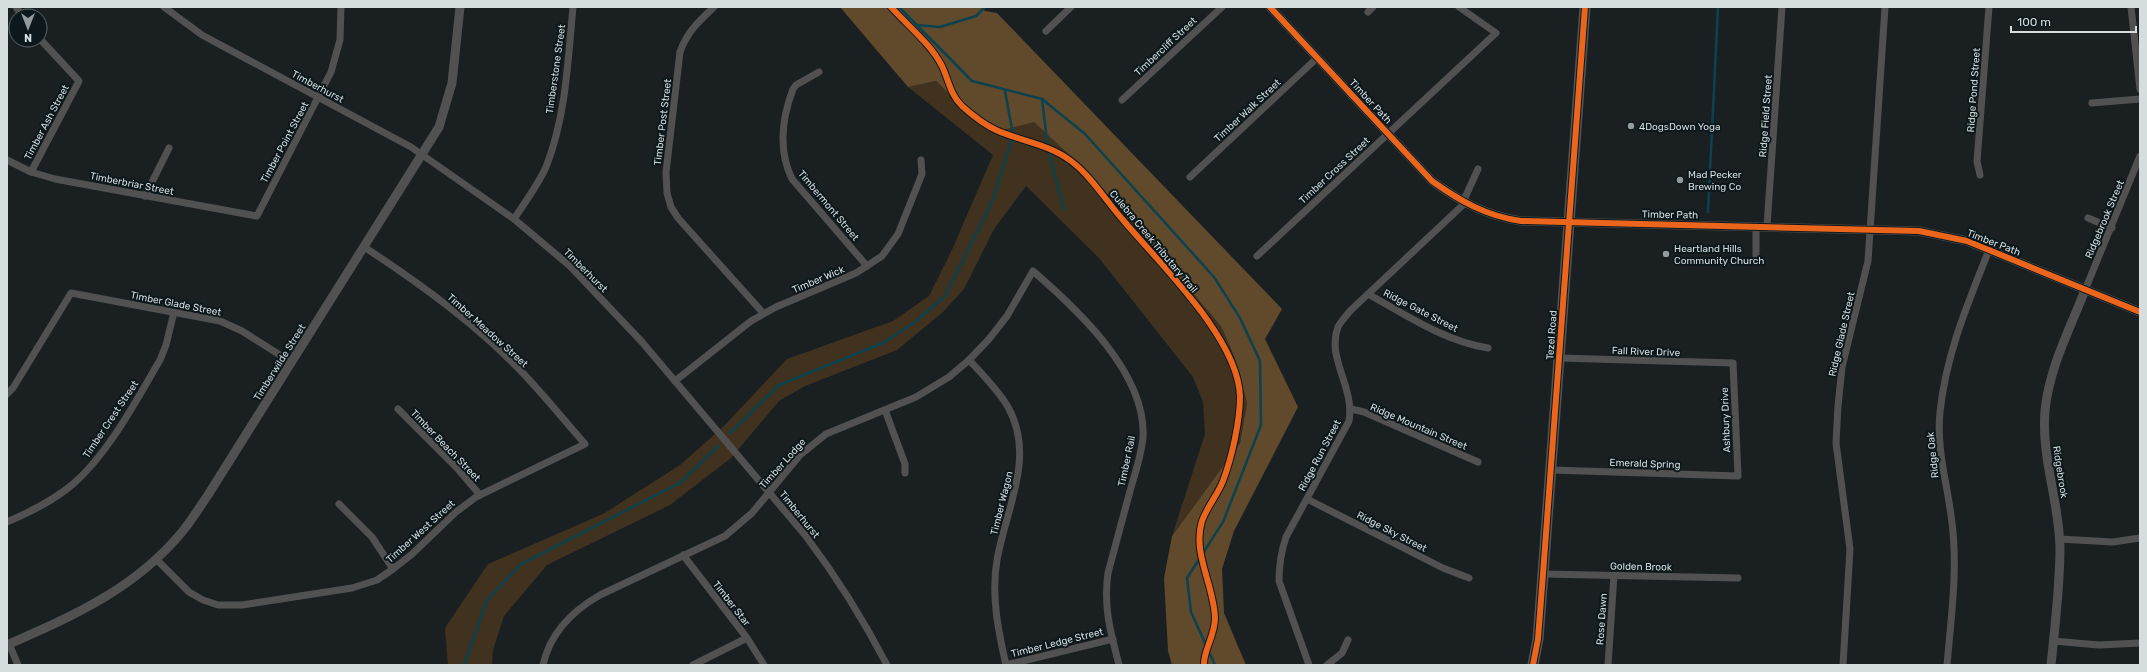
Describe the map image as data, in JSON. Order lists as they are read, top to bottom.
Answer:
{
  "streets": {
    "main road": ["Tezel Road"],
    "street": [
      "Timbercliff Street",
      "Timberstone Street",
      "Timberhurst",
      "Ridge Pond Street",
      "Timber Path",
      "Timber Walk Street",
      "Ridge Field Street",
      "Timber Ash Street",
      "Timber Post Street",
      "Timber Point Street",
      "Timber Cross Street",
      "Timberbriar Street",
      "Timbermont Street",
      "Ridgebrook Street",
      "Timber Wick",
      "Timber Glade Street",
      "Ridge Gate Street",
      "Timber Meadow Street",
      "Ridge Glade Street",
      "Fall River Drive",
      "Timberwilde Street",
      "Timber Crest Street",
      "Ashbury Drive",
      "Ridge Mountain Street",
      "Timber Beach Street",
      "Ridge Run Street",
      "Ridge Oak",
      "Timber Rail",
      "Timber Lodge",
      "Emerald Spring",
      "Ridgebrook",
      "Timber Wagon",
      "Timber West Street",
      "Ridge Sky Street",
      "Golden Brook",
      "Timber Star",
      "Rose Dawn",
      "Timber Ledge Street"
    ],
    "cycle path": ["Culebra Creek Tributary Trail"]
  },
  "crossings": [
    ["Timberstone Street", "Timberhurst"],
    ["Timberhurst", "Timber Point Street"],
    ["Timberhurst", "Timber Wick"],
    ["Timberhurst", "Timberwilde Street"],
    ["Timberhurst", "Timber Lodge"],
    ["Timber Path", "Timber Walk Street"],
    ["Timber Path", "Ridge Field Street"],
    ["Timber Path", "Timber Cross Street"],
    ["Timber Path", "Ridgebrook Street"],
    ["Timber Path", "Ridge Glade Street"],
    ["Timber Path", "Tezel Road"],
    ["Timber Path", "Ridge Run Street"],
    ["Timber Path", "Ridge Oak"],
    ["Timber Path", "Ridgebrook"],
    ["Timber Ash Street", "Timberbriar Street"],
    ["Timber Post Street", "Timber Wick"],
    ["Timber Point Street", "Timberbriar Street"],
    ["Timbermont Street", "Timber Wick"],
    ["Ridgebrook Street", "Ridgebrook"],
    ["Timber Glade Street", "Timberwilde Street"],
    ["Timber Glade Street", "Timber Crest Street"],
    ["Ridge Gate Street", "Ridge Run Street"],
    ["Timber Meadow Street", "Timberwilde Street"],
    ["Timber Meadow Street", "Timber West Street"],
    ["Tezel Road", "Fall River Drive"],
    ["Tezel Road", "Emerald Spring"],
    ["Tezel Road", "Golden Brook"],
    ["Fall River Drive", "Ashbury Drive"],
    ["Timberwilde Street", "Timber West Street"],
    ["Ashbury Drive", "Emerald Spring"],
    ["Ridge Mountain Street", "Ridge Run Street"],
    ["Timber Beach Street", "Timber West Street"],
    ["Ridge Run Street", "Ridge Sky Street"],
    ["Timber Rail", "Timber Lodge"],
    ["Timber Rail", "Timber Ledge Street"],
    ["Timber Lodge", "Timber Wagon"],
    ["Timber Lodge", "Timber Star"],
    ["Timber Wagon", "Timber Ledge Street"],
    ["Golden Brook", "Rose Dawn"]
  ],
  "places": ["4DogsDown Yoga", "Mad Pecker Brewing Co", "Heartland Hills Community Church"],
  "scale_bar": "100 m",
  "north": "bottom"
}
